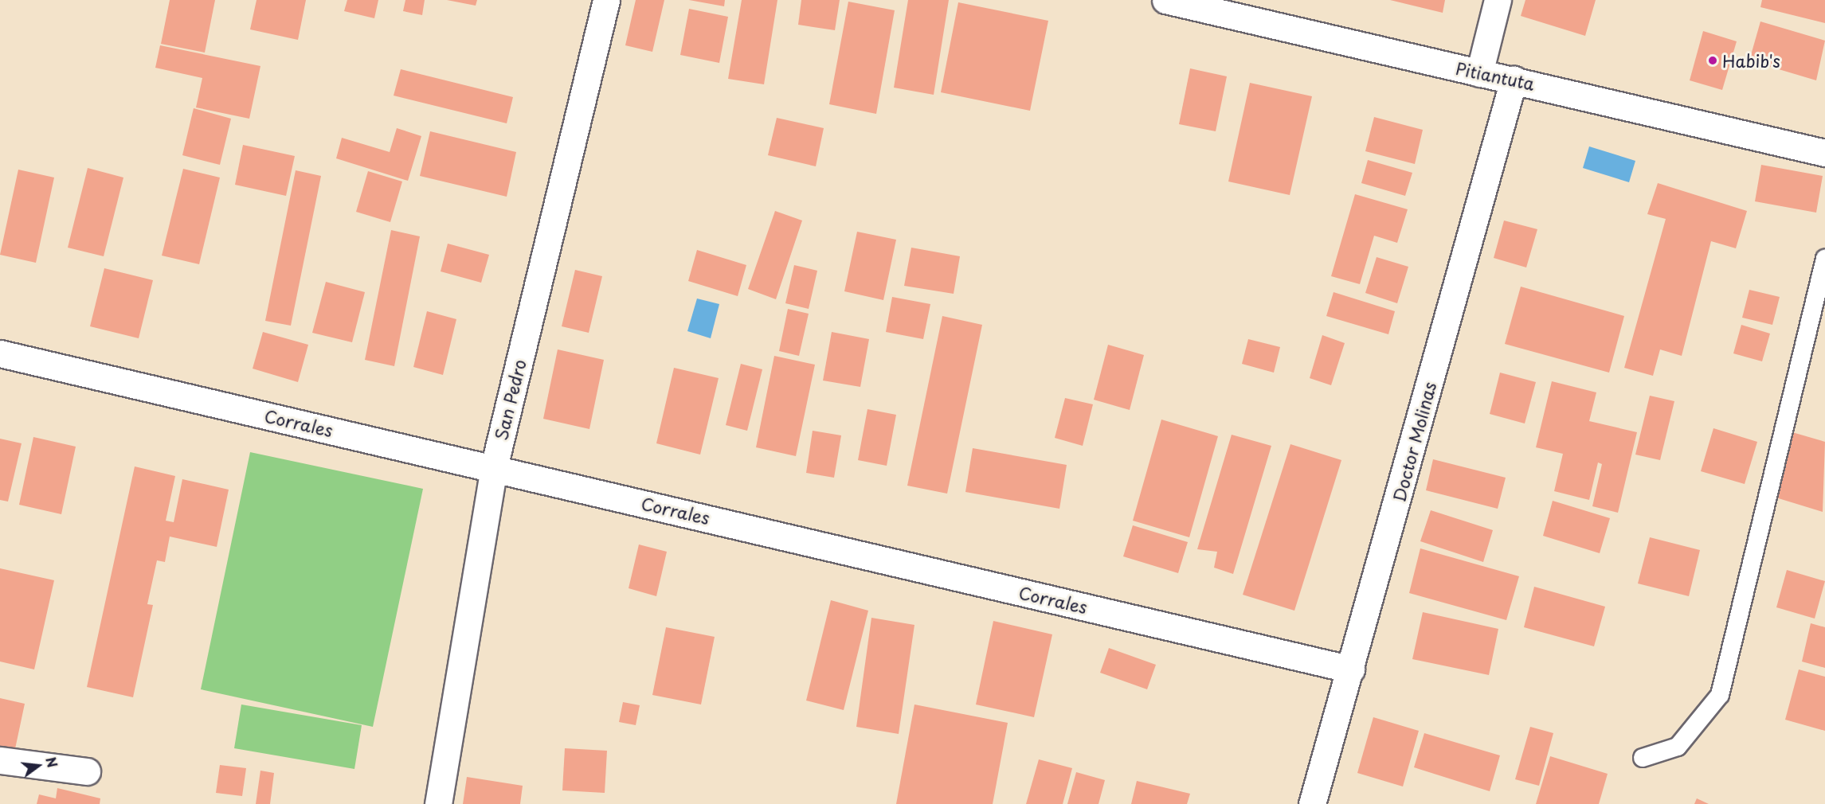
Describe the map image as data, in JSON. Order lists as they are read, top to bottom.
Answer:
{
  "streets": {
    "street": [
      "Pitiantuta",
      "San Pedro",
      "Corrales",
      "Doctor Molinas"
    ]
  },
  "crossings": [
    ["Pitiantuta", "Doctor Molinas"],
    ["San Pedro", "Corrales"],
    ["Corrales", "Doctor Molinas"]
  ],
  "places": ["Habib's"],
  "north": "right"
}
